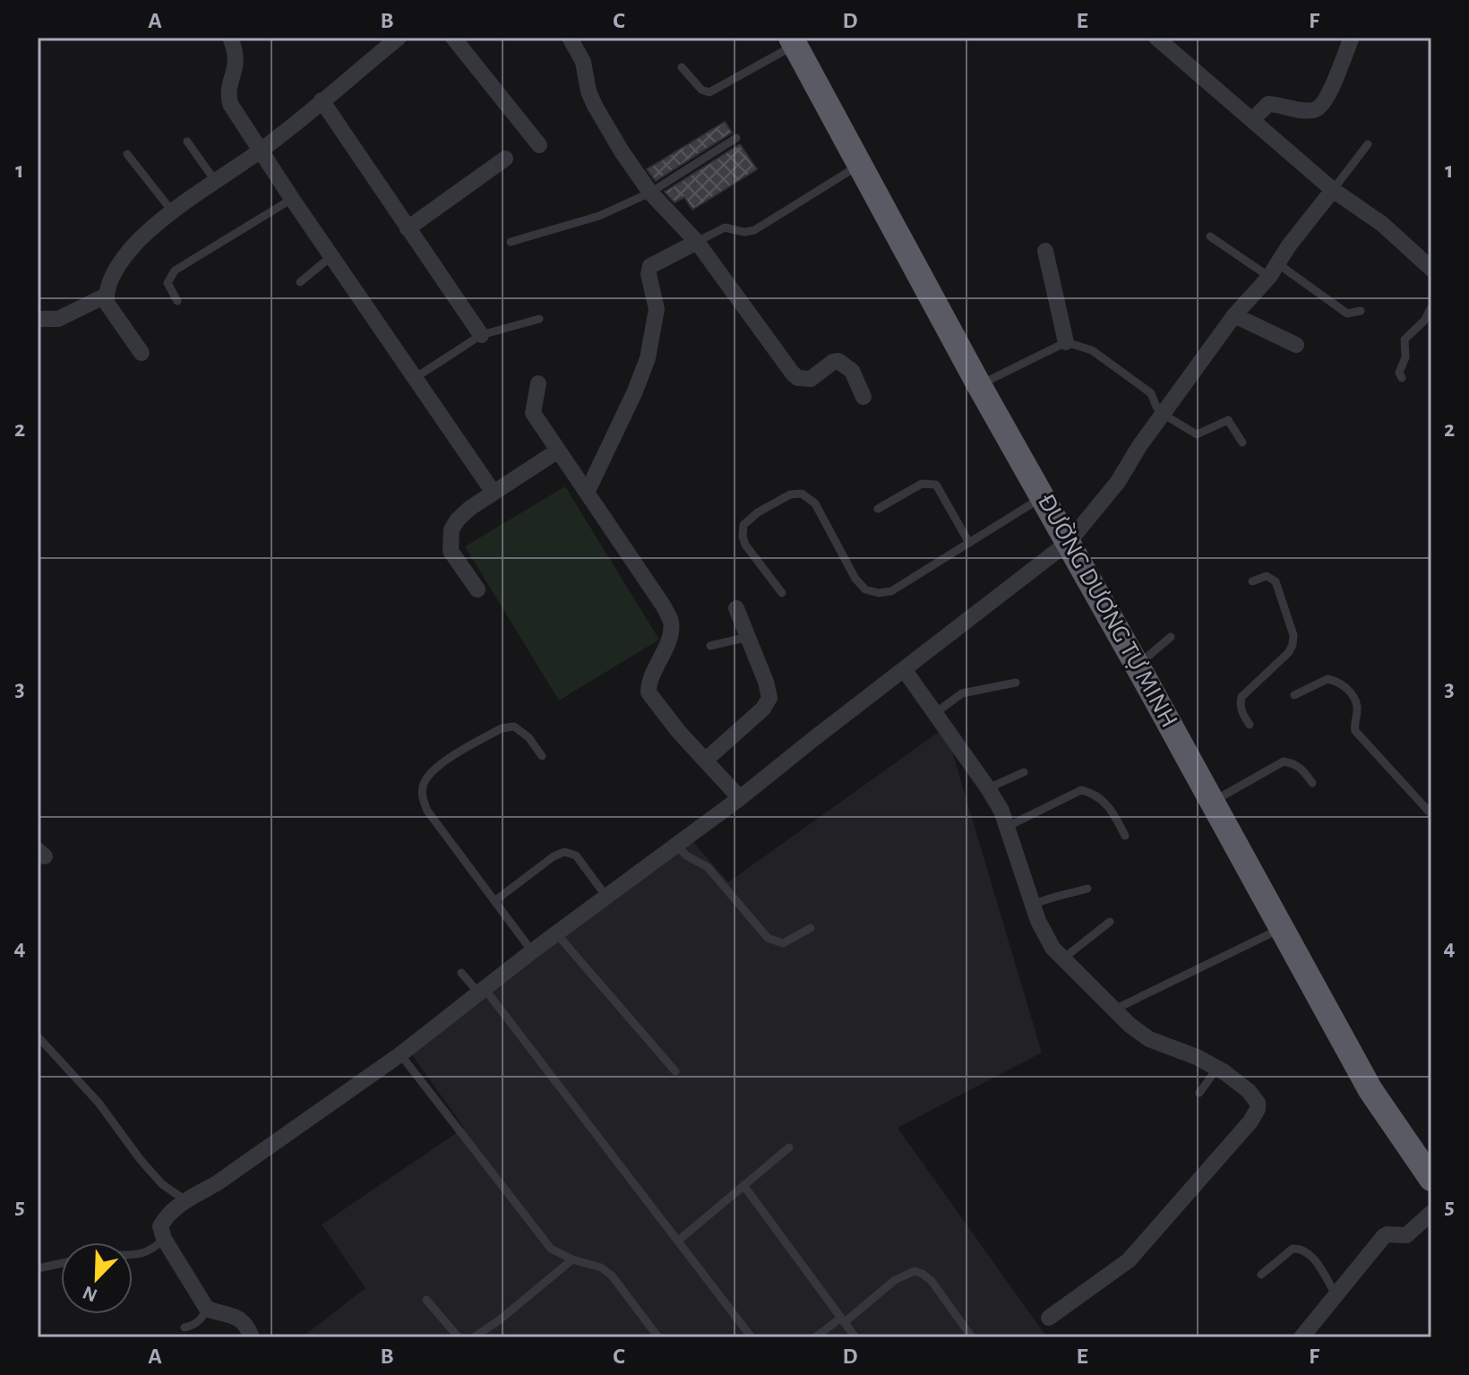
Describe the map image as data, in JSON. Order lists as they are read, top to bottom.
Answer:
{
  "streets": {
    "highway": ["ĐƯỜNG DƯƠNG TỰ MINH"]
  },
  "north": "bottom left",
  "grid": {
    "columns": [
      "A",
      "B",
      "C",
      "D",
      "E",
      "F"
    ],
    "rows": [
      "1",
      "2",
      "3",
      "4",
      "5"
    ]
  }
}
